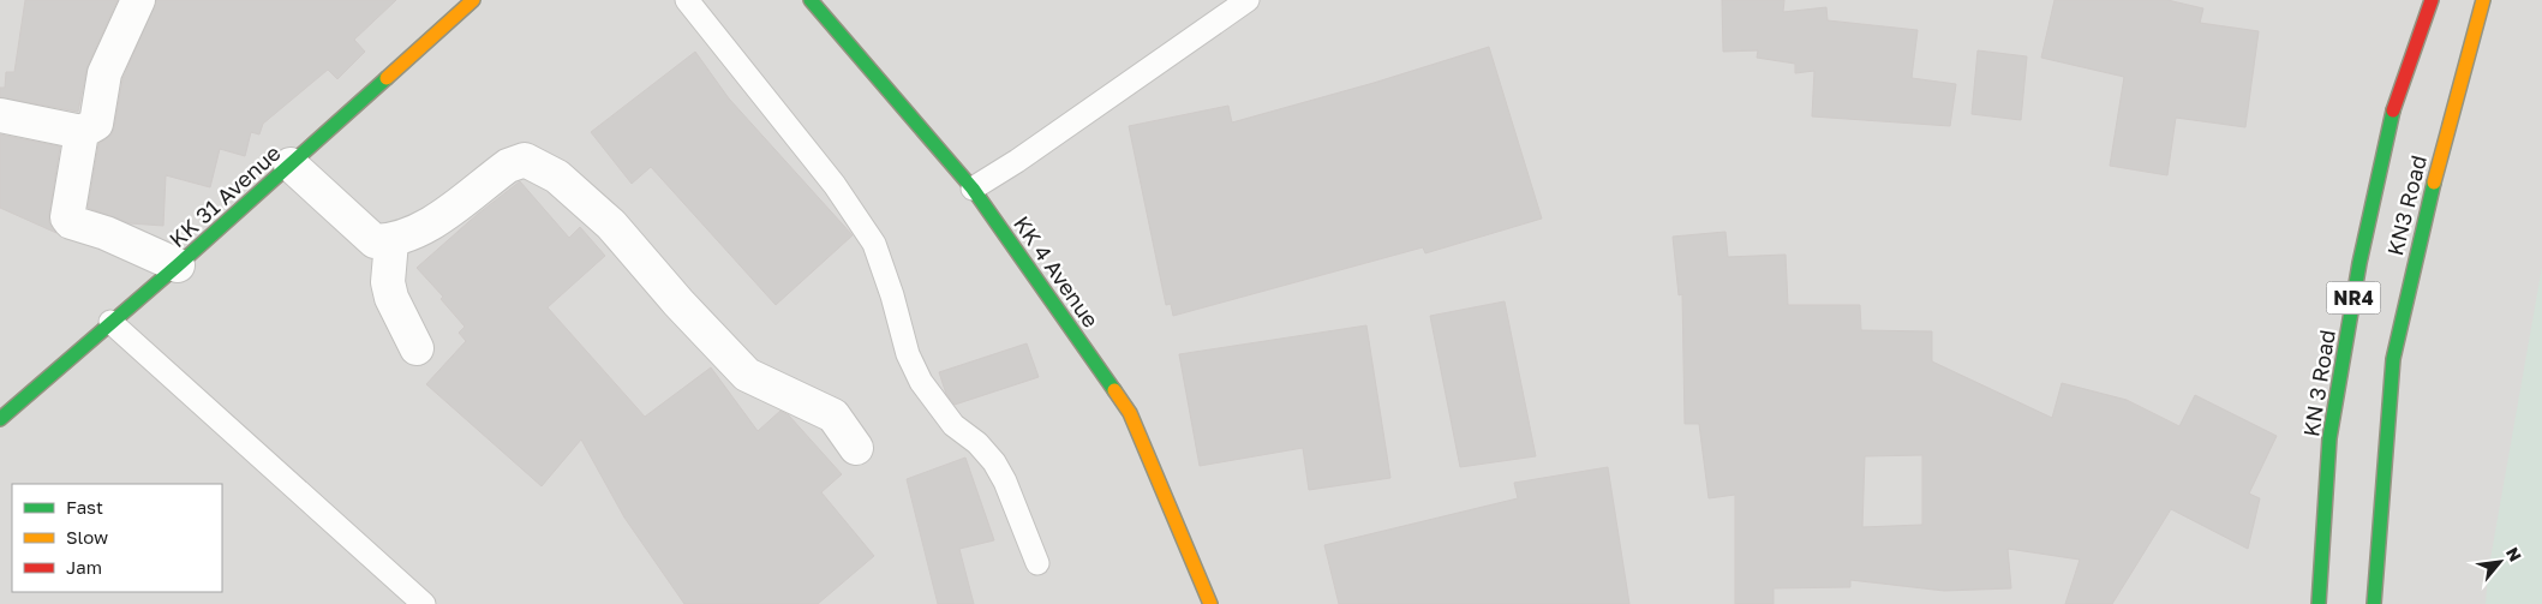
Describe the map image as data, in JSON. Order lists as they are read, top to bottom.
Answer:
{
  "streets": {
    "main road": [
      "KK 31 Avenue",
      "KN3 Road",
      "KK 4 Avenue",
      "NR4",
      "KN 3 Road"
    ]
  },
  "legend": ["Fast", "Slow", "Jam"],
  "north": "top right"
}
